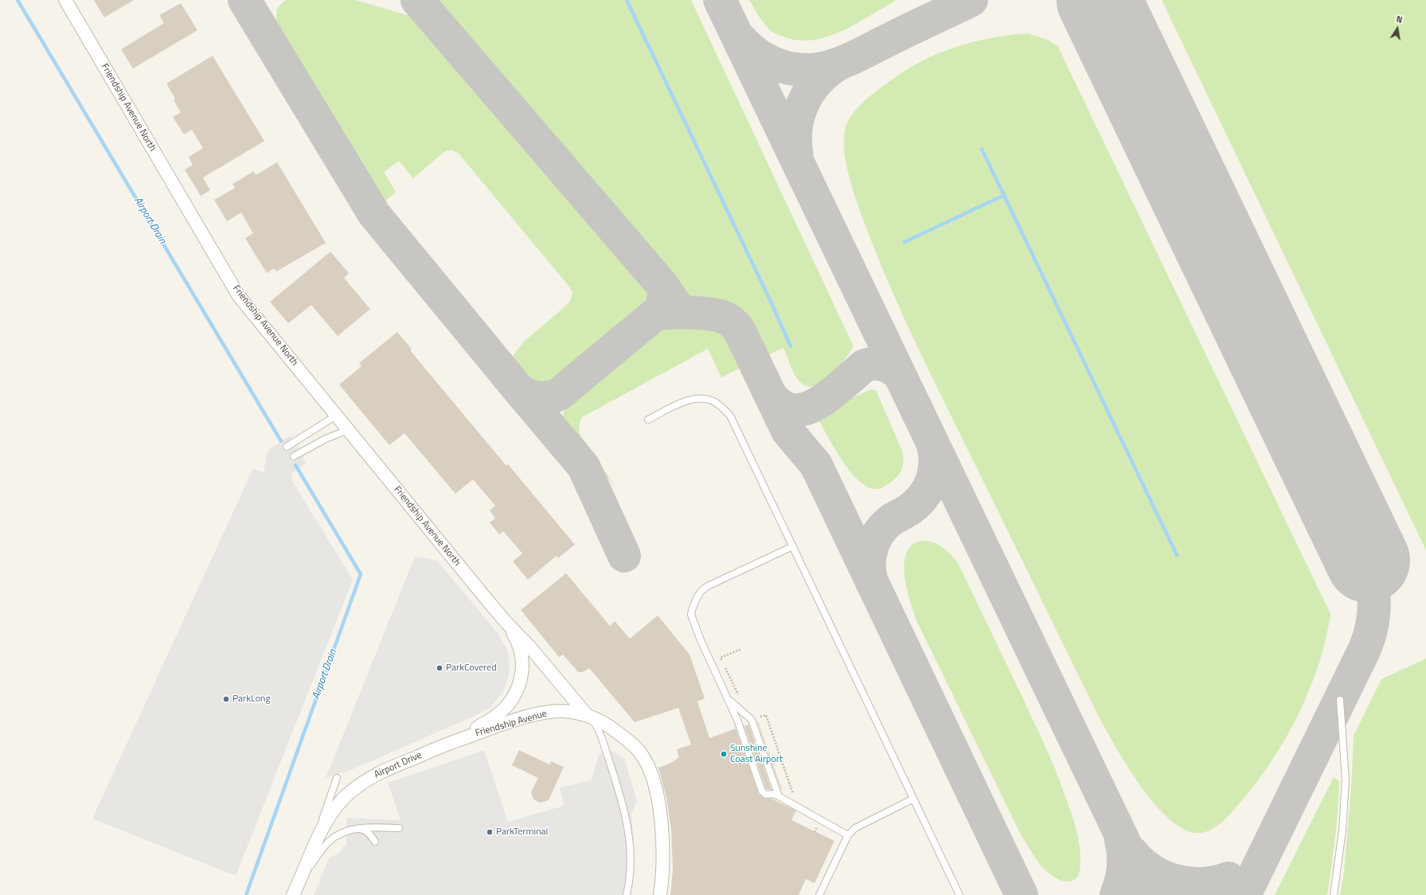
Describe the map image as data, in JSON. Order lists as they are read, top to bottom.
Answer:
{
  "streets": {
    "street": ["Friendship Avenue North", "Friendship Avenue", "Airport Drive"]
  },
  "crossings": [
    ["Friendship Avenue North", "Friendship Avenue"],
    ["Friendship Avenue North", "Airport Drive"],
    ["Friendship Avenue", "Airport Drive"]
  ],
  "water": ["Airport Drain"],
  "places": [
    "ParkCovered",
    "ParkLong",
    "Sunshine Coast Airport",
    "ParkTerminal"
  ],
  "north": "top"
}
